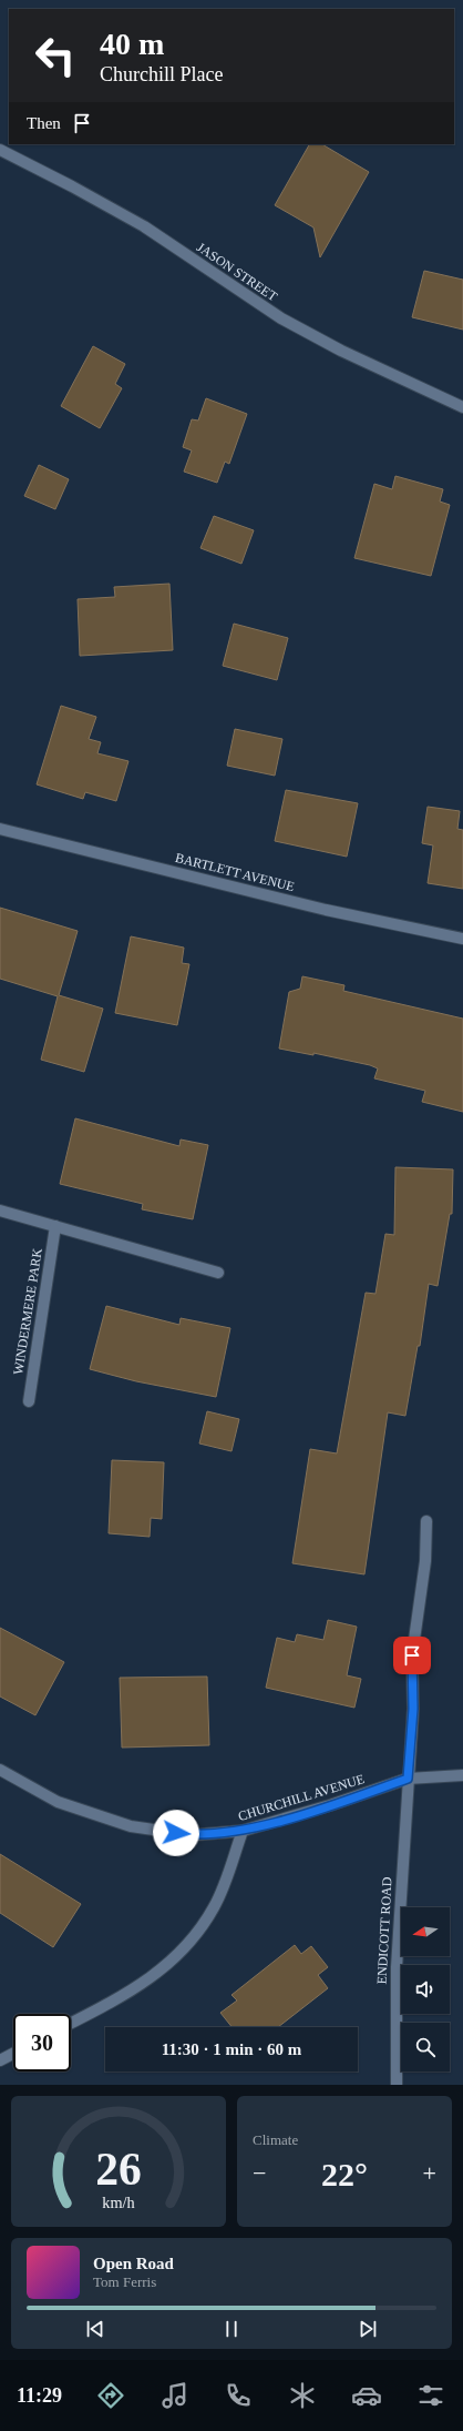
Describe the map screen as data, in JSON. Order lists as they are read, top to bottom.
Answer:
{
  "streets": {
    "street": [
      "JASON STREET",
      "BARTLETT AVENUE",
      "WINDERMERE PARK",
      "CHURCHILL AVENUE",
      "ENDICOTT ROAD"
    ]
  },
  "crossings": [
    ["CHURCHILL AVENUE", "ENDICOTT ROAD"]
  ],
  "north": "left",
  "page": {
    "turn": ["40 m", "Churchill Place"],
    "then": "Then",
    "limit": "30",
    "trip": "11:30 · 1 min · 60 m",
    "tile": "Climate",
    "heat": ["−", "22°", "+"],
    "song": ["Open Road", "Tom Ferris"],
    "tabs": "11:29",
    "gauge": ["26", "km/h"]
  }
}
